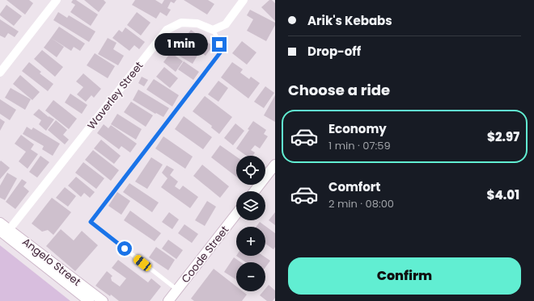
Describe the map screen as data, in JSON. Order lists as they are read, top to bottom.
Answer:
{
  "streets": {
    "street": ["Waverley Street", "Coode Street", "Angelo Street"]
  },
  "crossings": [
    ["Waverley Street", "Angelo Street"]
  ],
  "page": {
    "banner": ["Arik's Kebabs", "Drop-off"],
    "bubble": "1 min",
    "heading": "Choose a ride",
    "list": [
      {
        "name": "Economy",
        "note": "1 min · 07:59",
        "value": "$2.97"
      },
      {
        "name": "Comfort",
        "note": "2 min · 08:00",
        "value": "$4.01"
      }
    ],
    "map_buttons": ["+", "−"],
    "buttons": "Confirm"
  }
}
